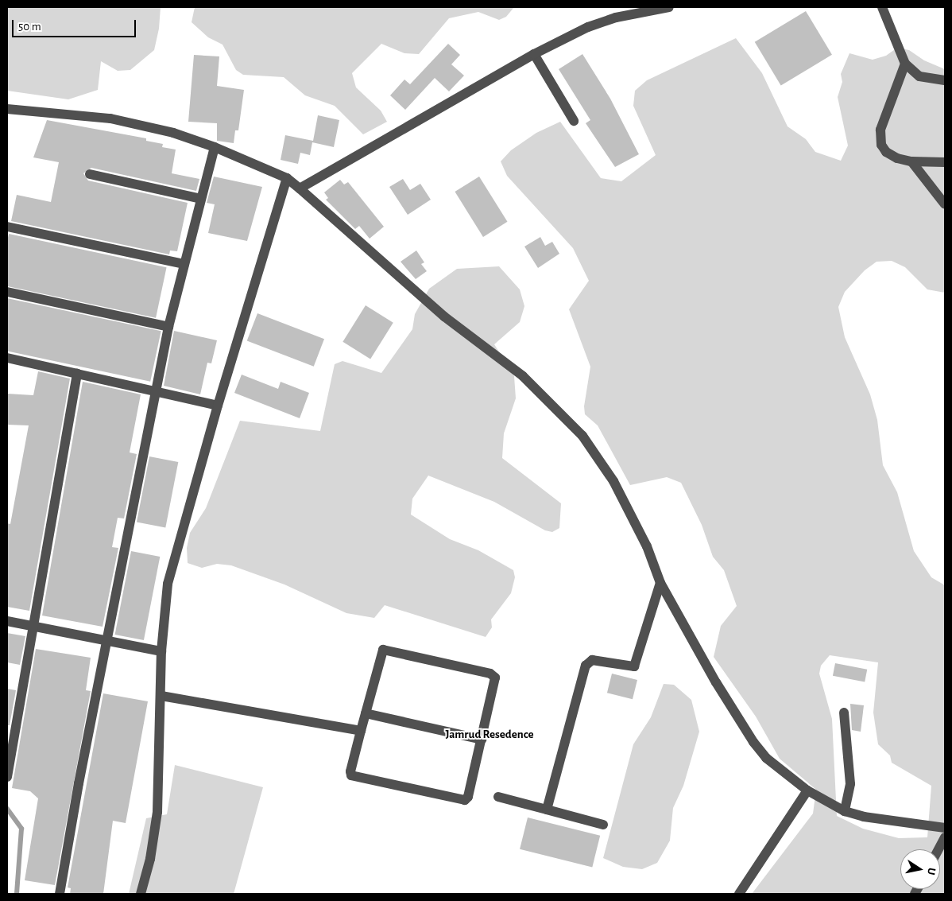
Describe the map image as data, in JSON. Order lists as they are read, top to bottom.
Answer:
{
  "districts": ["Jamrud Resedence"],
  "scale_bar": "50 m",
  "north": "right"
}
